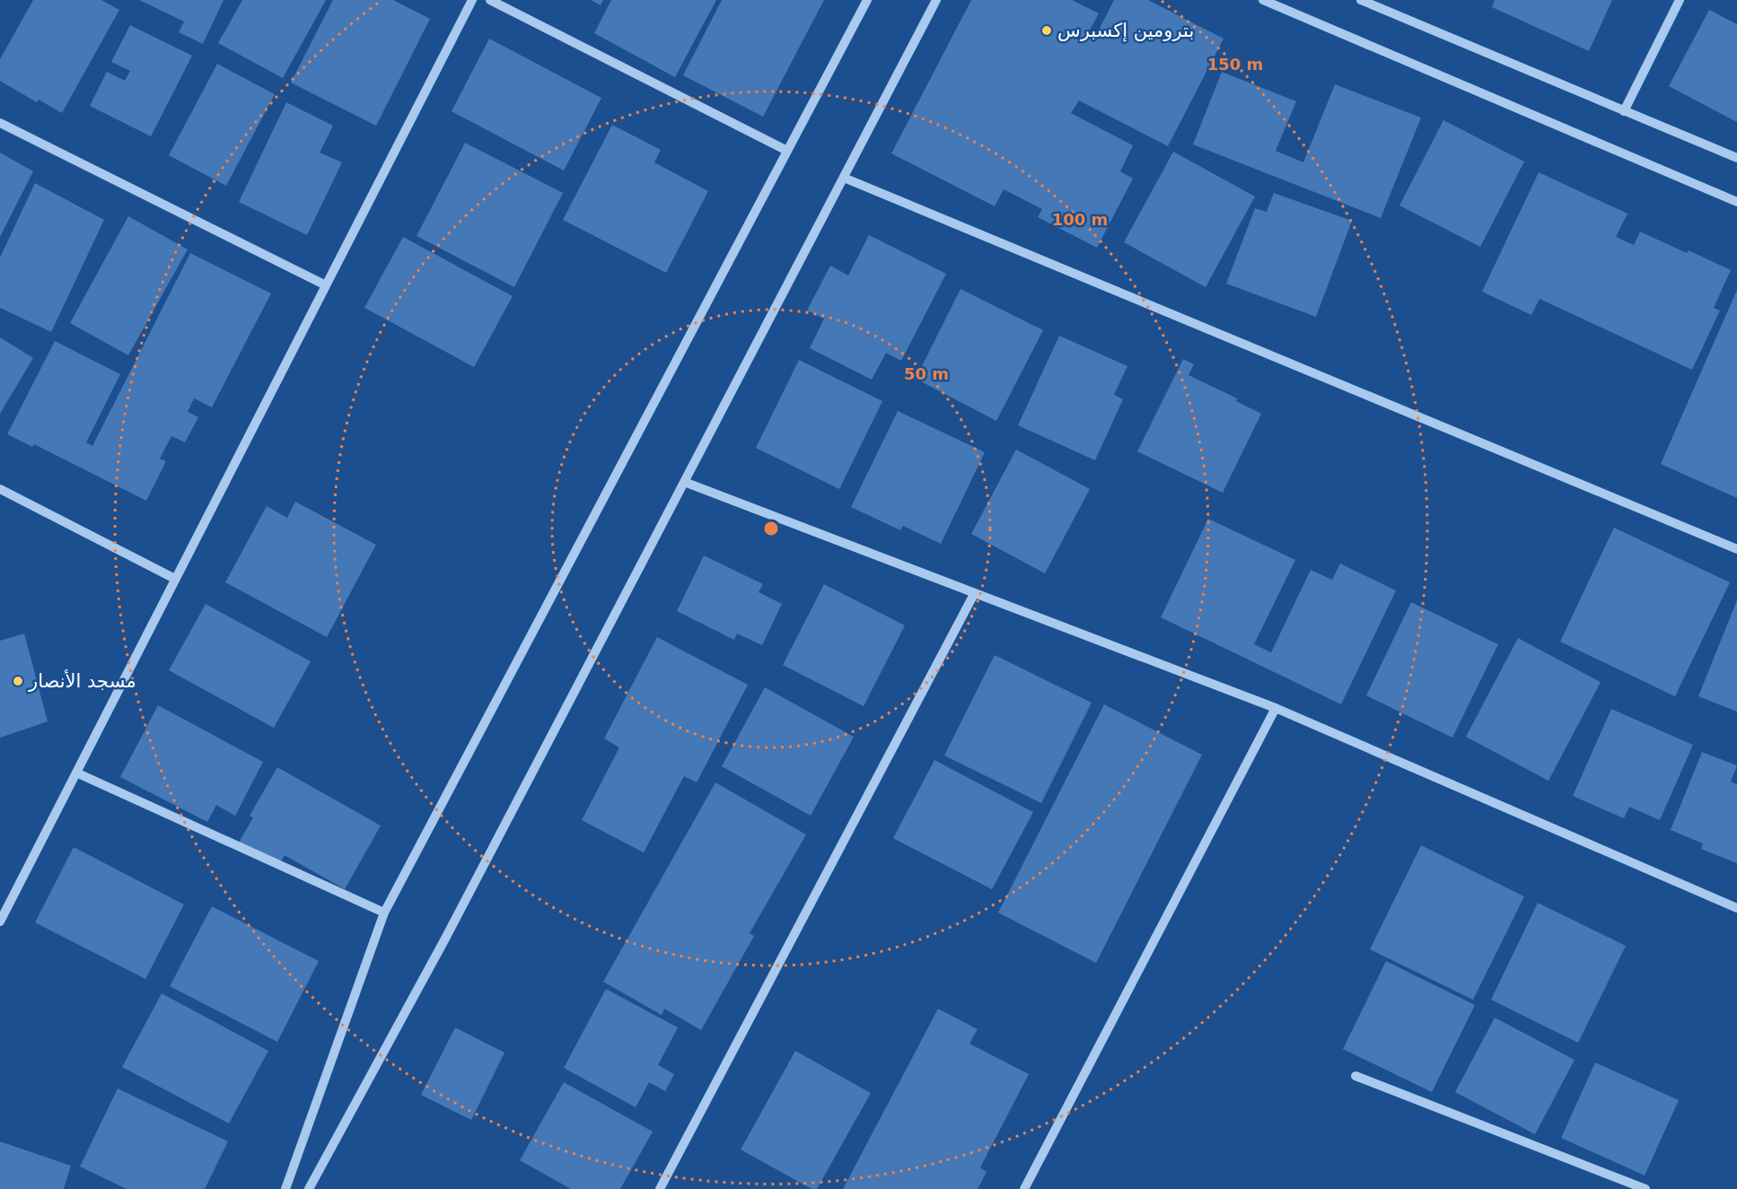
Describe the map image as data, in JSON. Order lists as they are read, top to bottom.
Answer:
{
  "places": ["بترومين إكسبرس", "مسجد الأنصار"],
  "rings": ["150 m", "100 m", "50 m"]
}
